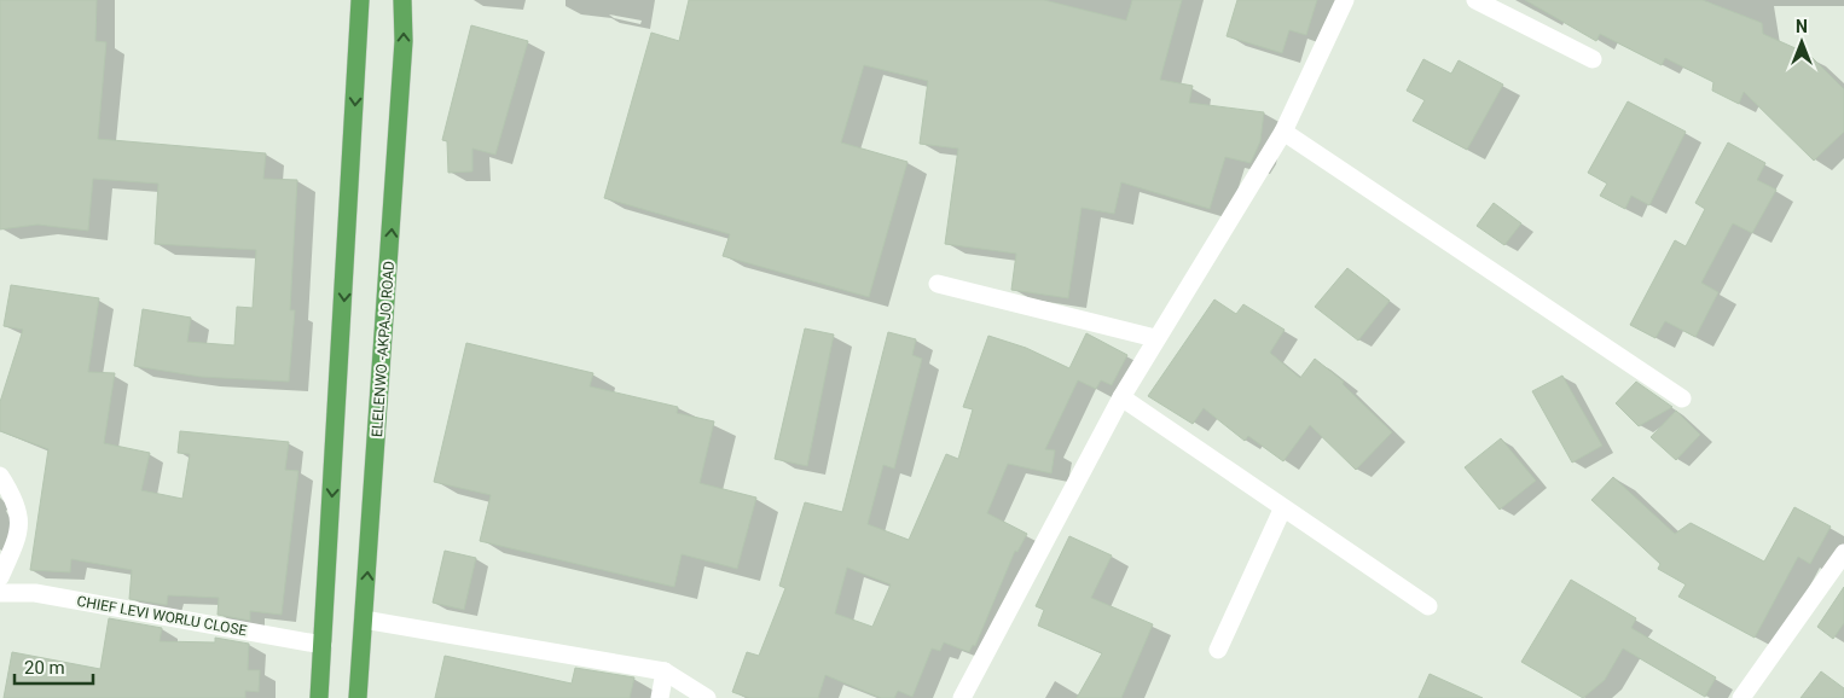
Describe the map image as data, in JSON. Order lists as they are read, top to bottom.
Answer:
{
  "streets": {
    "main road": ["ELELENWO -AKPAJO ROAD"],
    "street": ["CHIEF LEVI WORLU CLOSE"]
  },
  "scale_bar": "20 m",
  "north": "top"
}
